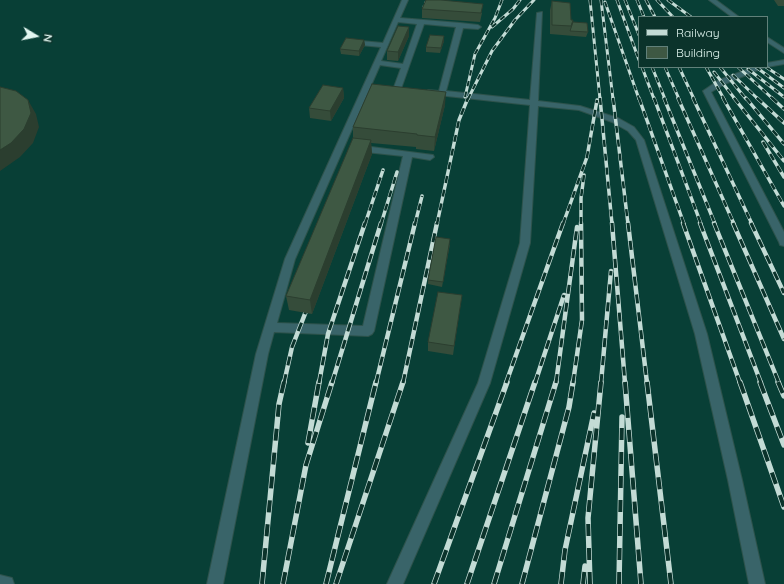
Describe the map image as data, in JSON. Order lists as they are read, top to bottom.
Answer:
{
  "legend": ["Railway", "Building"],
  "north": "right"
}
